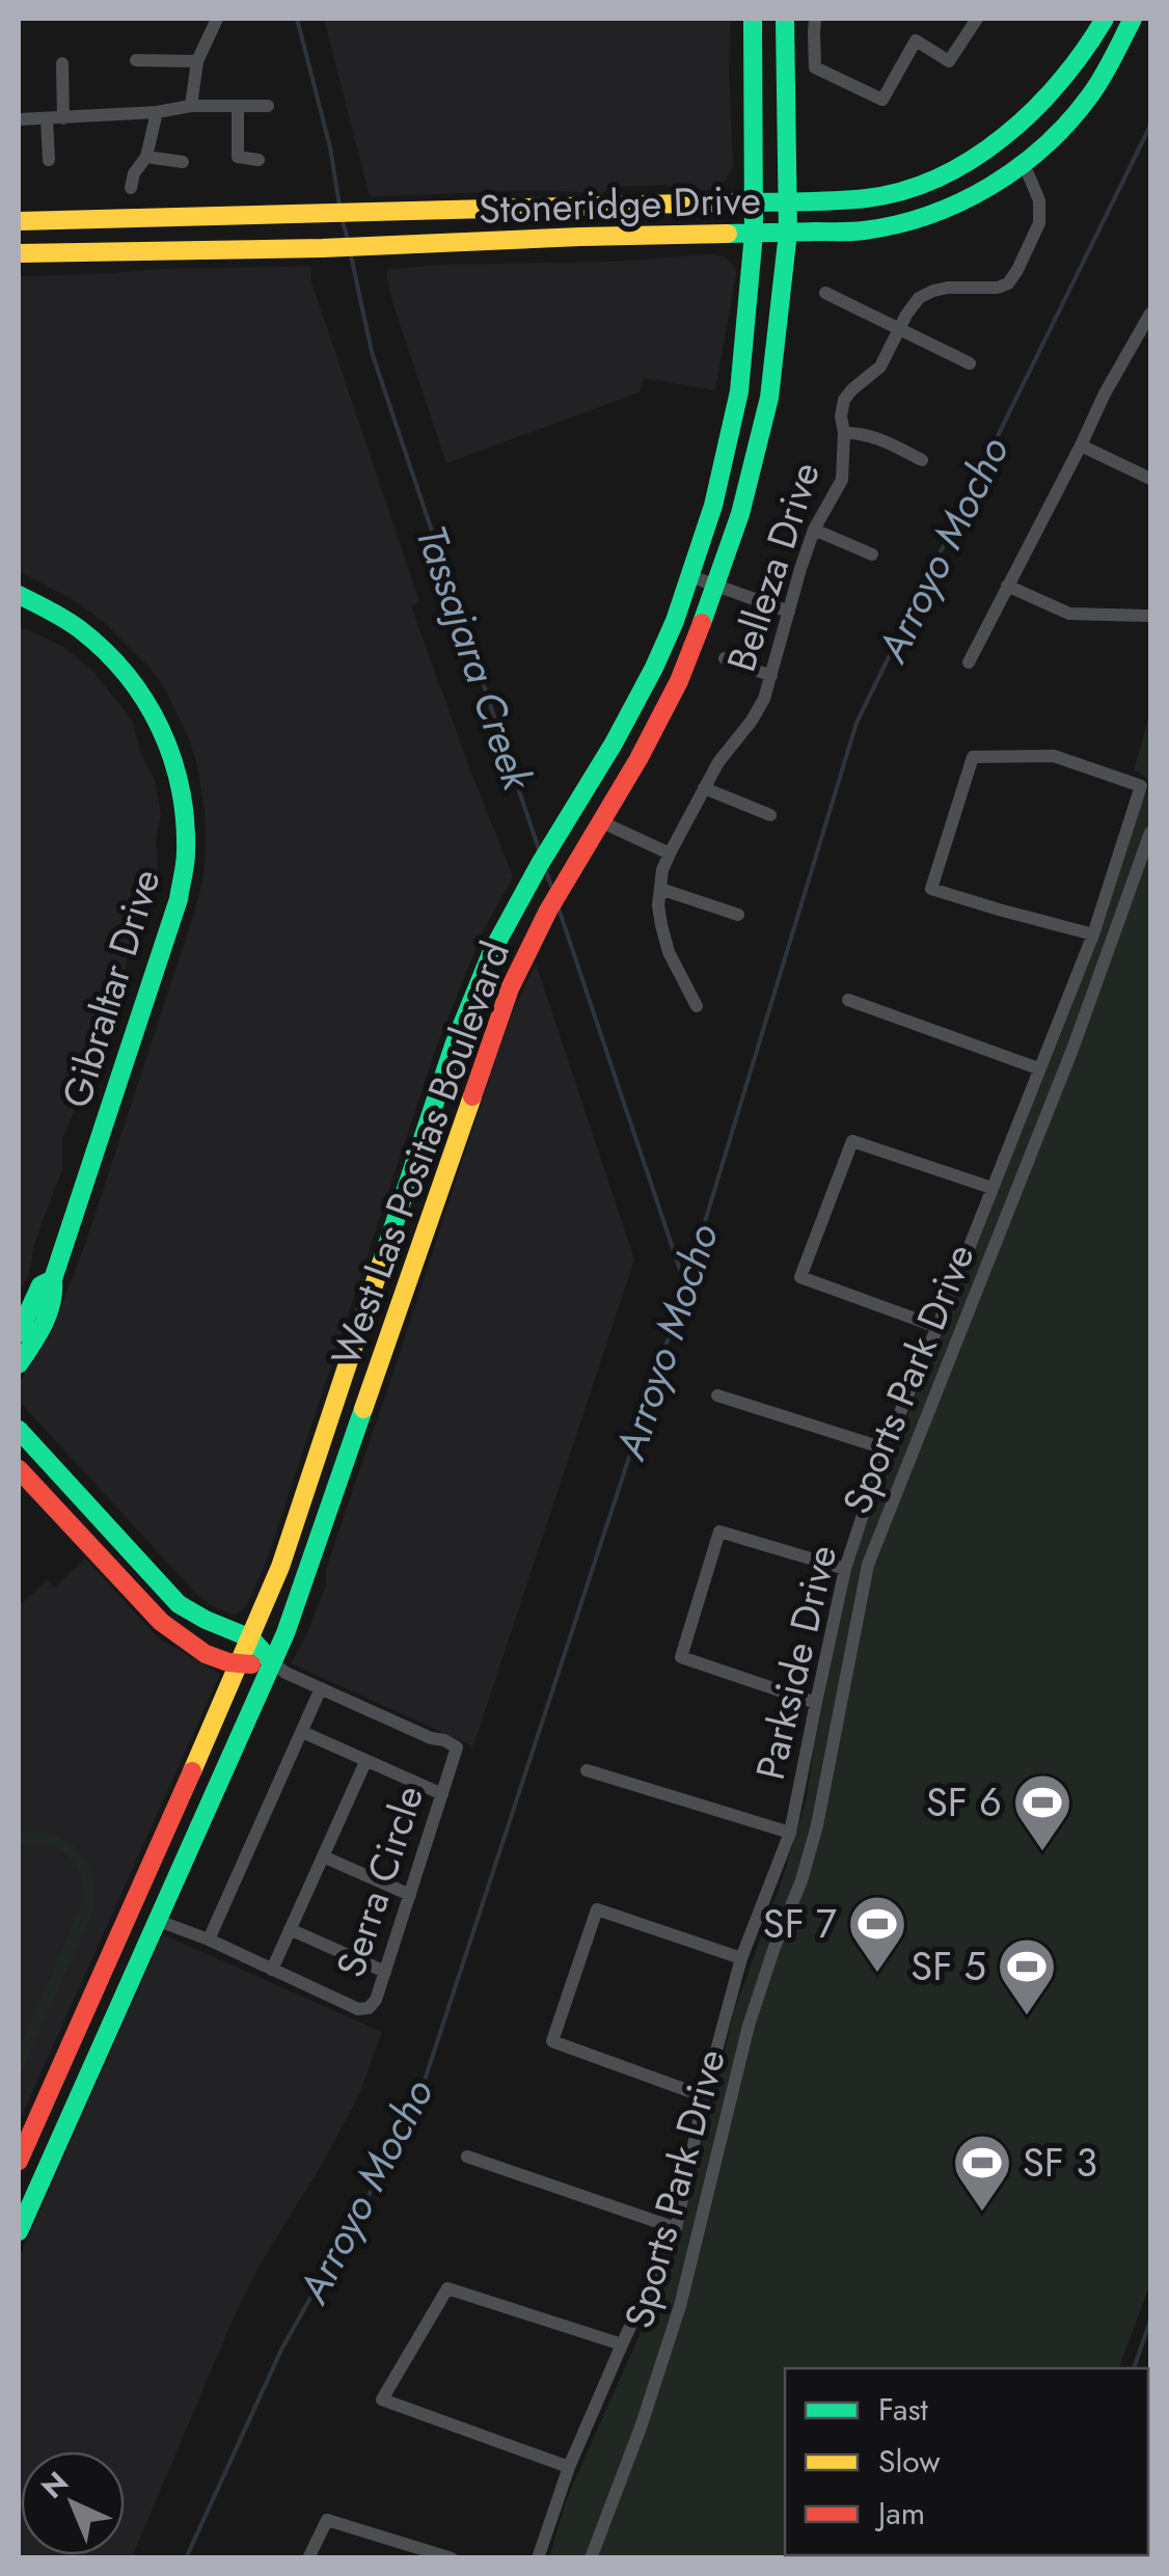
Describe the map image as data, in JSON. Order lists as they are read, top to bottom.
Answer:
{
  "streets": {
    "main road": ["Stoneridge Drive", "Gibraltar Drive", "West Las Positas Boulevard"],
    "street": [
      "Belleza Drive",
      "Sports Park Drive",
      "Parkside Drive",
      "Serra Circle"
    ]
  },
  "crossings": [
    ["Stoneridge Drive", "Belleza Drive"],
    ["Stoneridge Drive", "West Las Positas Boulevard"],
    ["West Las Positas Boulevard", "Serra Circle"]
  ],
  "water": ["Arroyo Mocho", "Tassajara Creek"],
  "places": {
    "sports": [
      "SF 6",
      "SF 7",
      "SF 5",
      "SF 3"
    ]
  },
  "legend": ["Fast", "Slow", "Jam"],
  "north": "top left"
}
